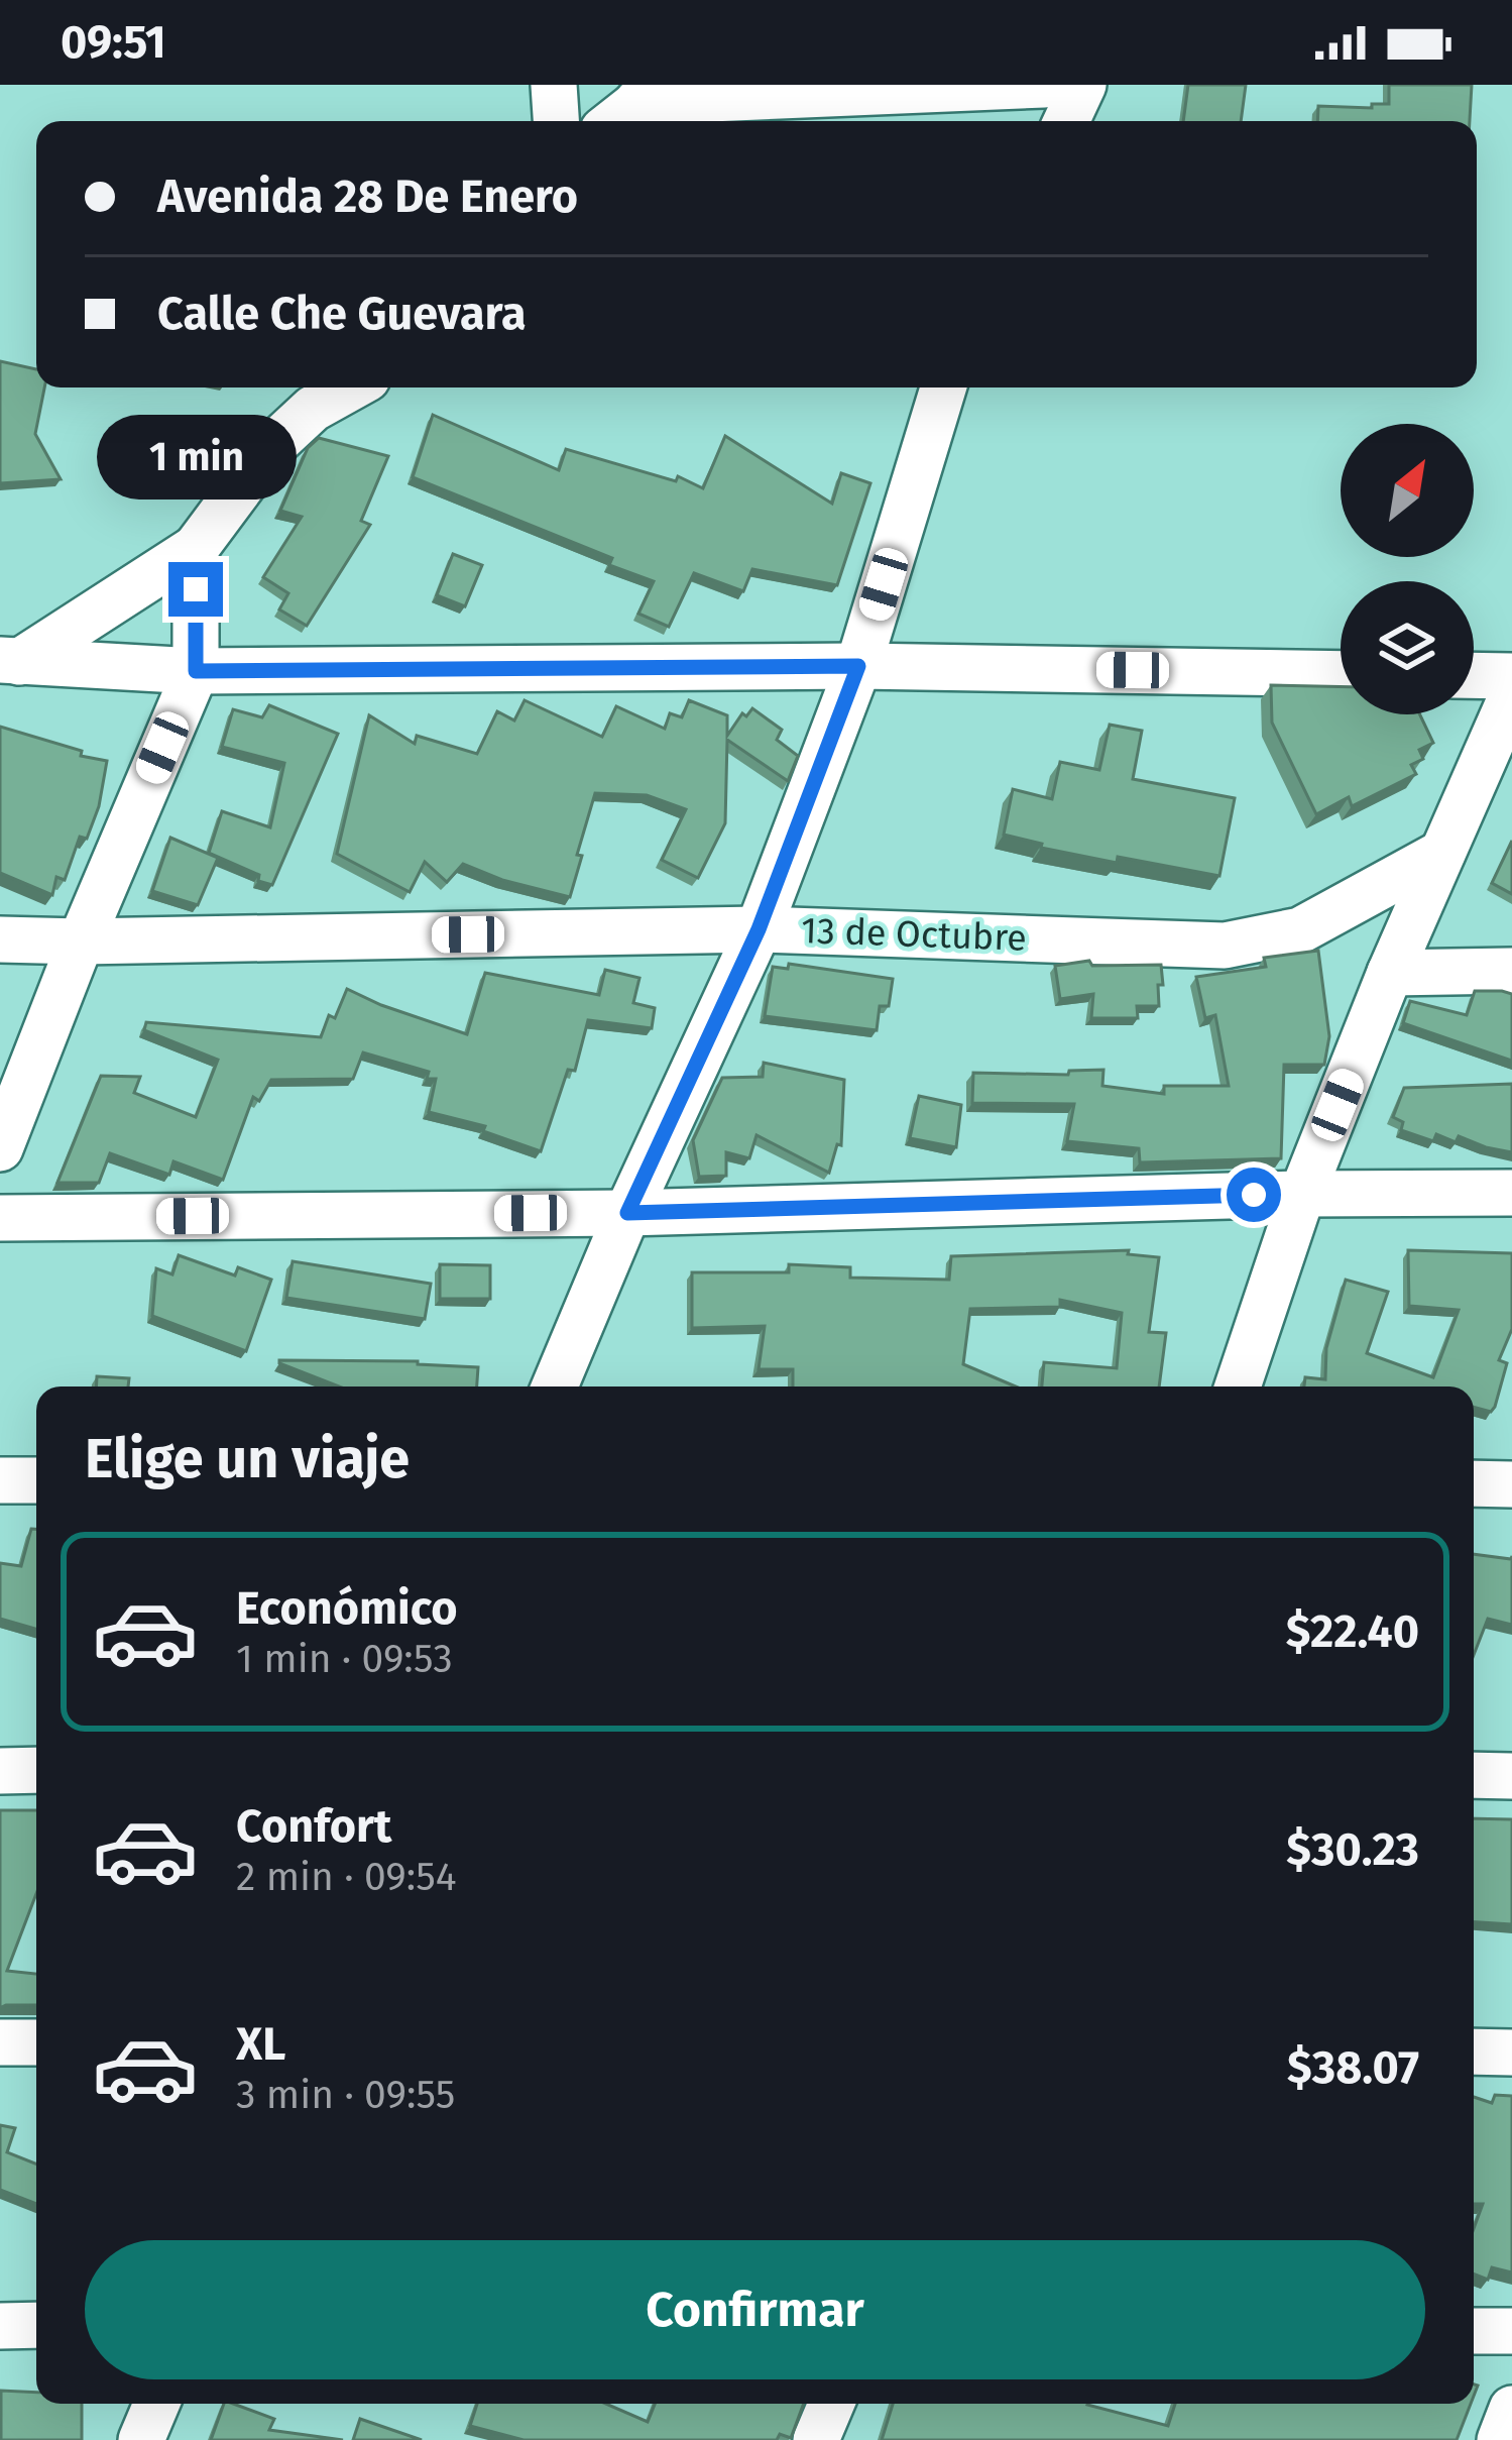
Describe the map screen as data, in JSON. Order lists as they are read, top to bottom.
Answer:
{
  "streets": {
    "street": ["13 de Octubre"]
  },
  "north": "top right",
  "page": {
    "status": "09:51",
    "banner": ["Avenida 28 De Enero", "Calle Che Guevara"],
    "bubble": "1 min",
    "heading": "Elige un viaje",
    "list": [
      {
        "name": "Económico",
        "note": "1 min · 09:53",
        "value": "$22.40"
      },
      {
        "name": "Confort",
        "note": "2 min · 09:54",
        "value": "$30.23"
      },
      {
        "name": "XL",
        "note": "3 min · 09:55",
        "value": "$38.07"
      }
    ],
    "buttons": "Confirmar"
  }
}
